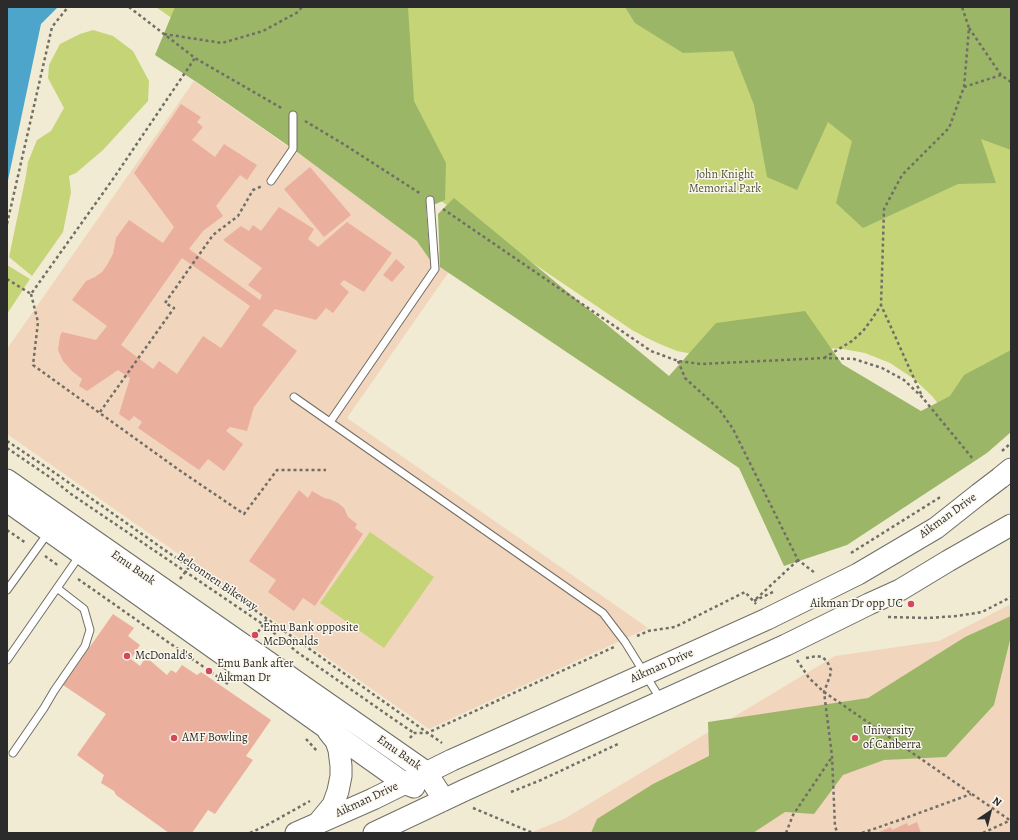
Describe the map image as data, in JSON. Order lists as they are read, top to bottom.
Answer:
{
  "streets": {
    "main road": ["Aikman Drive", "Emu Bank"],
    "path": ["Belconnen Bikeway"]
  },
  "crossings": [
    ["Aikman Drive", "Emu Bank"]
  ],
  "parks": ["John Knight Memorial Park"],
  "places": [
    "Aikman Dr opp UC",
    "Emu Bank opposite McDonalds",
    "McDonald's",
    "Emu Bank after Aikman Dr",
    "AMF Bowling",
    "University of Canberra"
  ],
  "north": "top right"
}
